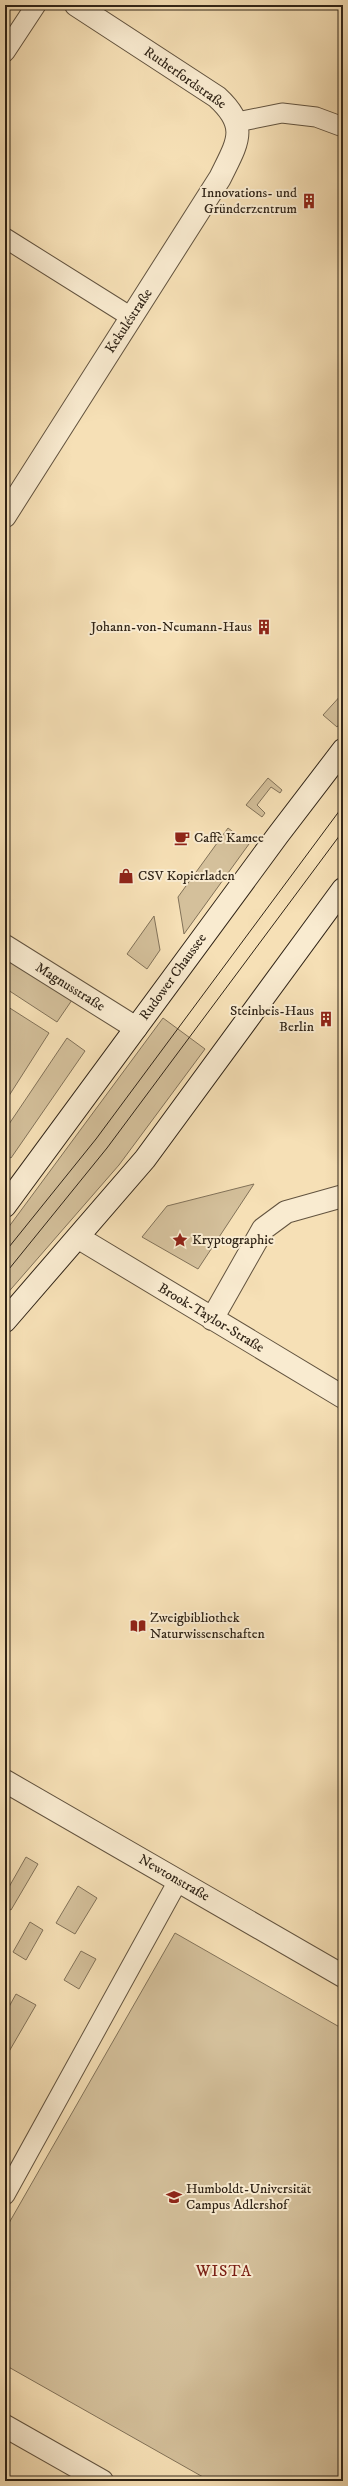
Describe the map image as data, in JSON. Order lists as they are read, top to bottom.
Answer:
{
  "streets": {
    "street": [
      "Rutherfordstraße",
      "Kekuléstraße",
      "Rudower Chaussee",
      "Magnusstraße",
      "Brook-Taylor-Straße",
      "Newtonstraße"
    ]
  },
  "crossings": [
    ["Rutherfordstraße", "Kekuléstraße"],
    ["Rudower Chaussee", "Magnusstraße"]
  ],
  "districts": ["WISTA"],
  "places": {
    "building": ["Innovations- und Gründerzentrum", "Johann-von-Neumann-Haus", "Steinbeis-Haus Berlin"],
    "cafe": ["Caffè Kamee"],
    "shop": ["CSV Kopierladen"],
    "place": ["Kryptographie"],
    "library": ["Zweigbibliothek Naturwissenschaften"],
    "school or university": ["Humboldt-Universität Campus Adlershof"]
  }
}
